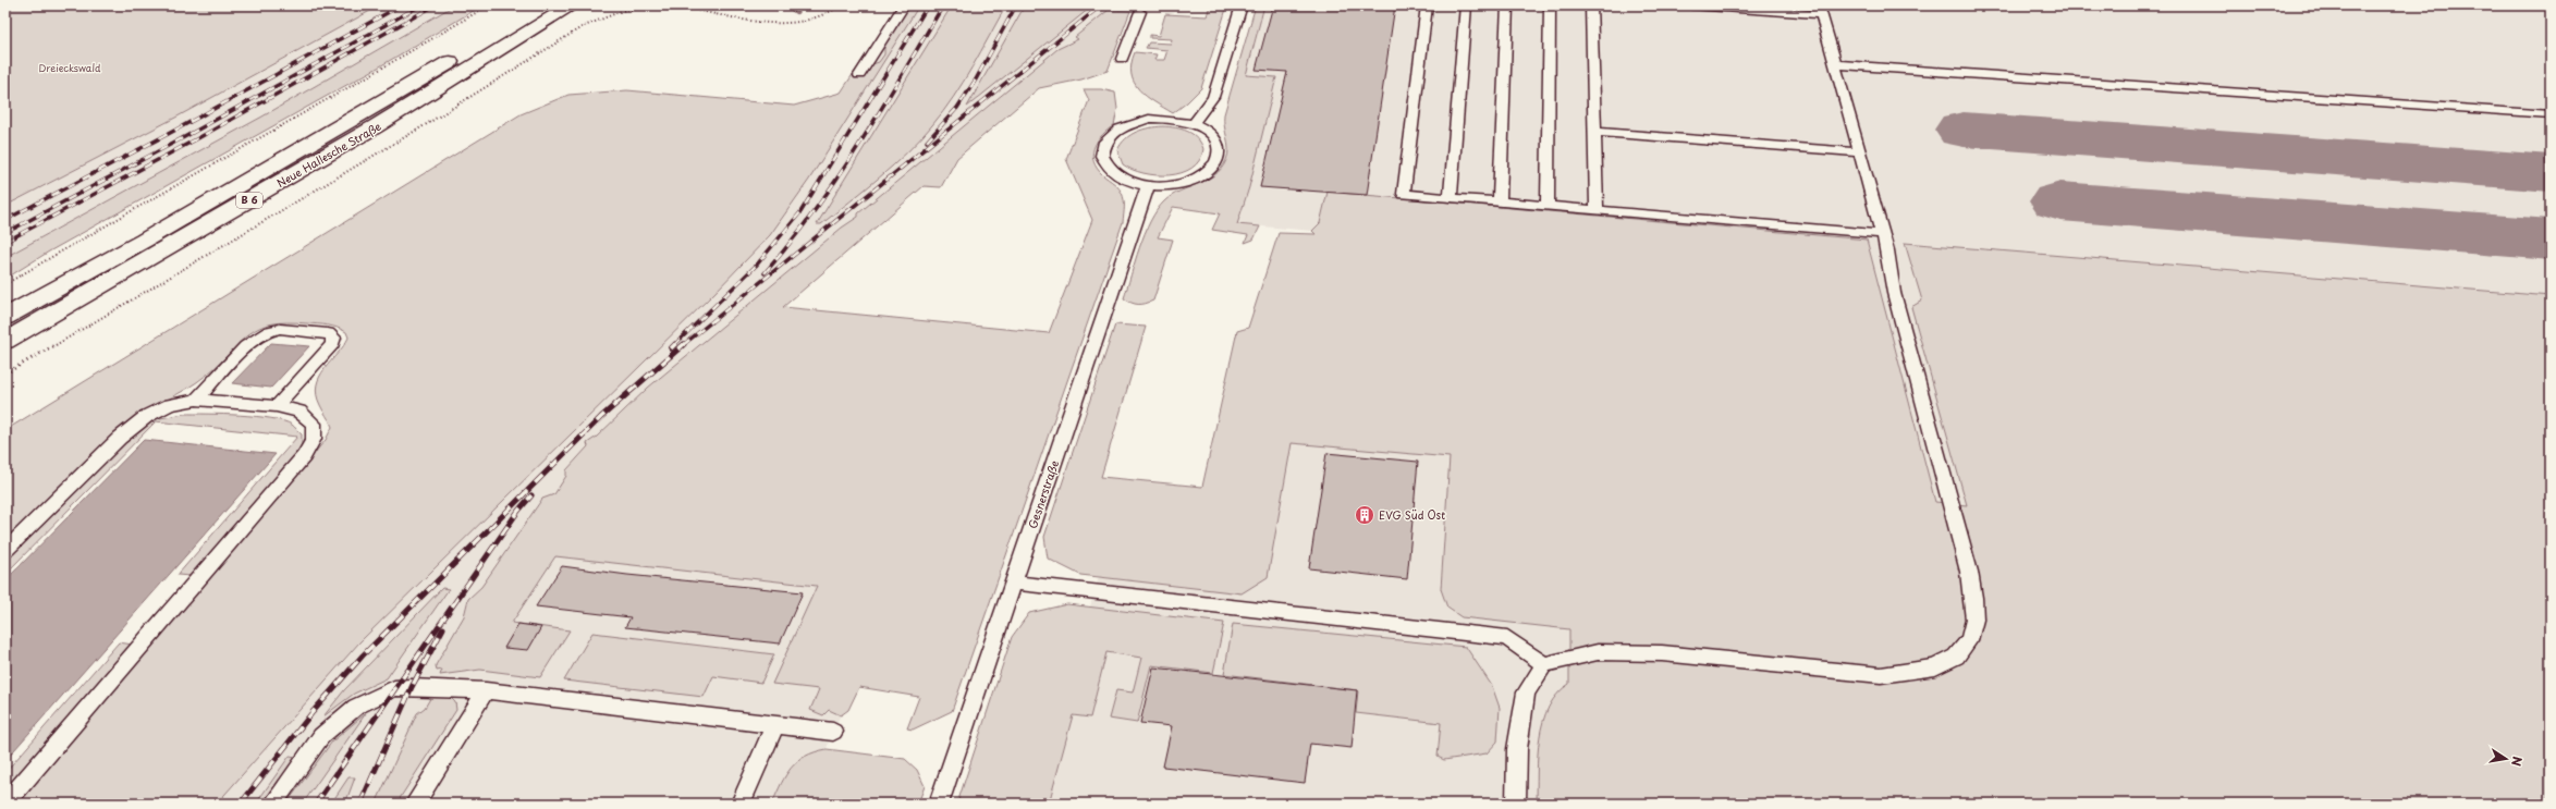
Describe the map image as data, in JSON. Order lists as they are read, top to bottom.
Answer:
{
  "streets": {
    "main road": ["Neue Hallesche Straße", "B 6"],
    "lane": ["Gesnerstraße"]
  },
  "parks": ["Dreieckswald"],
  "places": {
    "building": ["EVG Süd Ost"]
  },
  "north": "right"
}
